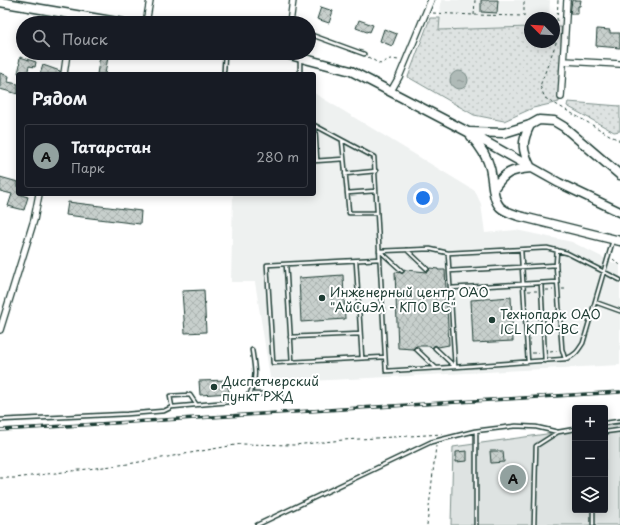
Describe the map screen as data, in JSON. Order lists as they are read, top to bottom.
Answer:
{
  "places": ["Инженерный центр ОАО \"АйСиЭл - КПО ВС\"", "Технопарк OAO ICL КПО-ВС", "Диспетчерский пункт РЖД"],
  "north": "top left",
  "page": {
    "search": "Поиск",
    "heading": "Рядом",
    "list": [
      {
        "mark": "A",
        "name": "Татарстан",
        "note": "Парк",
        "value": "280 m"
      }
    ],
    "map_buttons": ["+", "−"],
    "pins": "A"
  }
}
